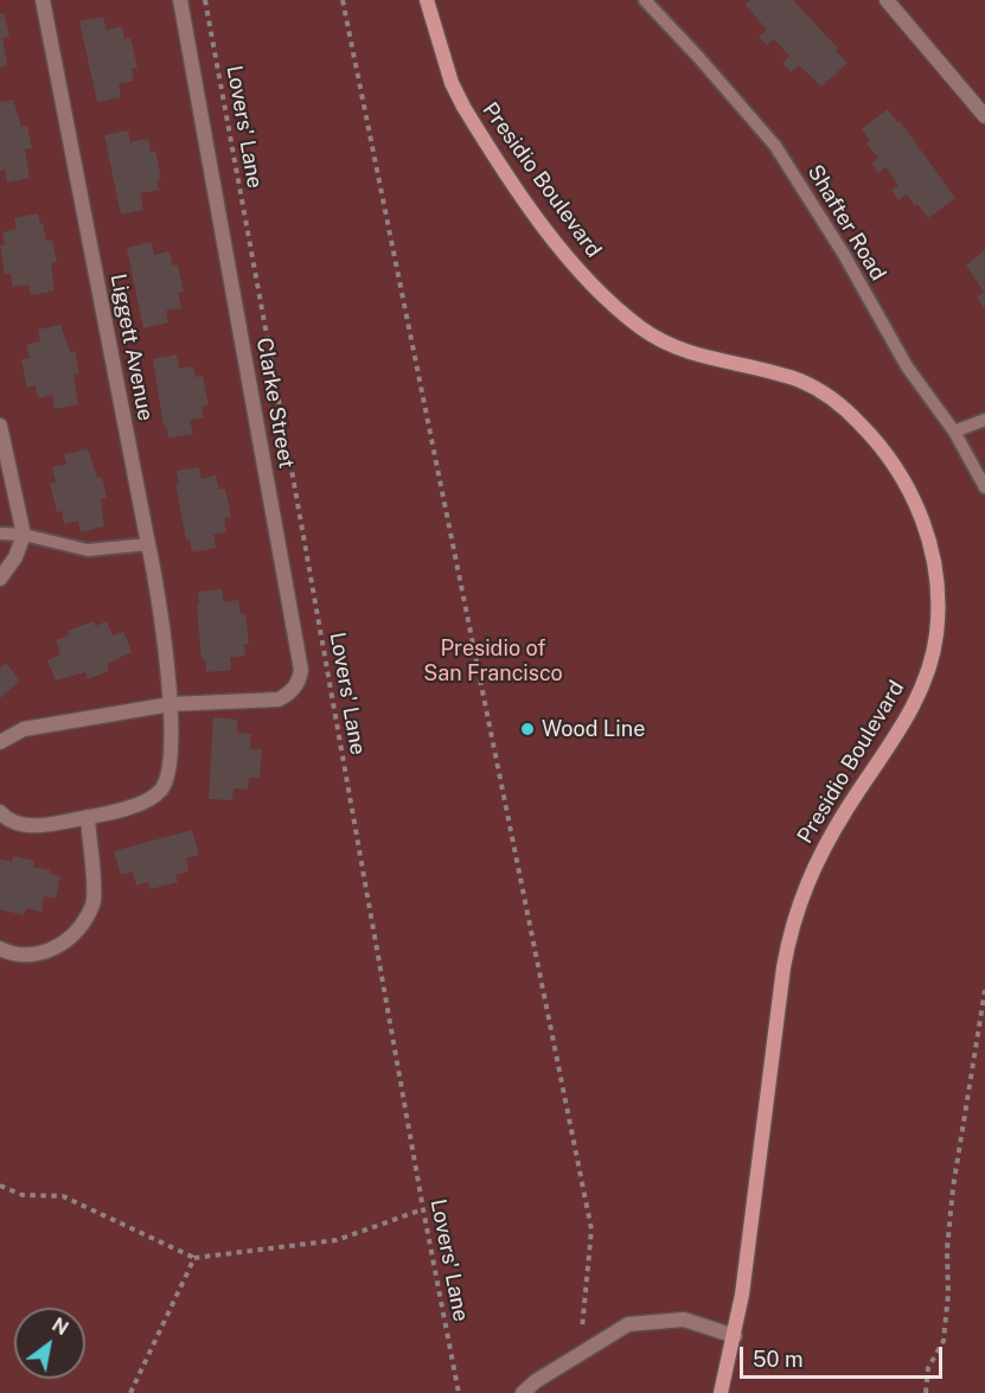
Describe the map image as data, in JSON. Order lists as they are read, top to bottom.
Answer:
{
  "streets": {
    "street": ["Presidio Boulevard", "Liggett Avenue", "Clarke Street"],
    "lane": ["Shafter Road"],
    "path": ["Lovers' Lane"]
  },
  "crossings": [
    ["Liggett Avenue", "Clarke Street"]
  ],
  "parks": ["Presidio of San Francisco"],
  "places": ["Wood Line"],
  "scale_bar": "50 m",
  "north": "top right"
}
